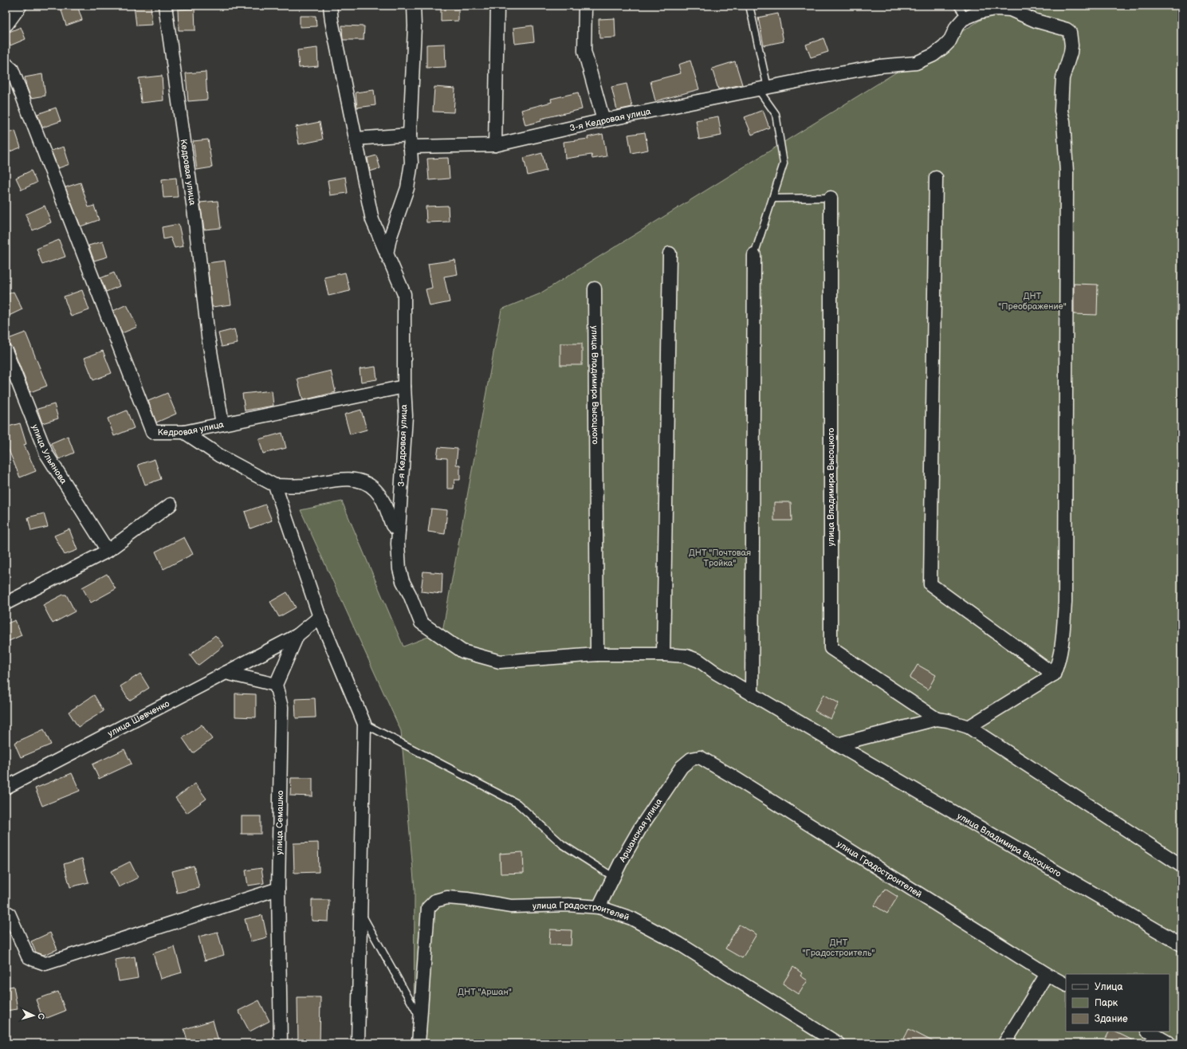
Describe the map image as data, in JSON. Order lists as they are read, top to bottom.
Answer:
{
  "streets": {
    "street": [
      "3-я Кедровая улица",
      "Кедровая улица",
      "улица Владимира Высоцкого",
      "улица Ульянова",
      "улица Шевченко",
      "улица Семашко",
      "Аршанская улица",
      "улица Градостроителей"
    ]
  },
  "crossings": [
    ["3-я Кедровая улица", "улица Владимира Высоцкого"],
    ["Аршанская улица", "улица Градостроителей"]
  ],
  "parks": [
    "ДНТ \"Преображение\"",
    "ДНТ \"Почтовая Тройка\"",
    "ДНТ \"Градостроитель\"",
    "ДНТ \"Аршан\""
  ],
  "legend": ["Улица", "Парк", "Здание"],
  "north": "right"
}
